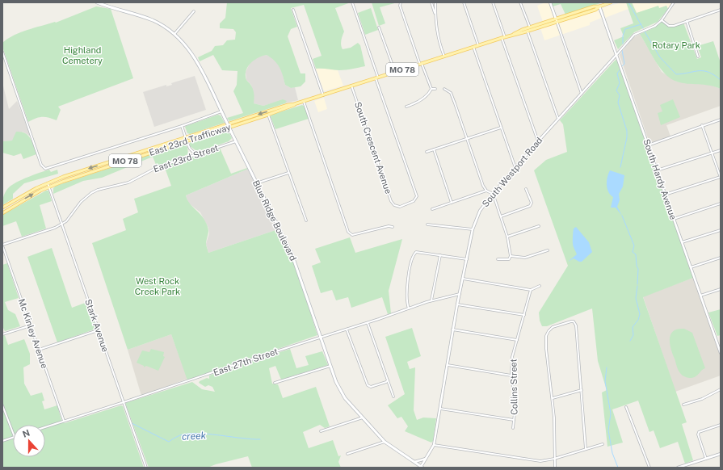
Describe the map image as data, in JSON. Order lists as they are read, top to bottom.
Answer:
{
  "streets": {
    "main road": ["MO 78", "East 23rd Trafficway", "Blue Ridge Boulevard"],
    "street": [
      "South Crescent Avenue",
      "East 23rd Street",
      "South Westport Road",
      "South Hardy Avenue",
      "Stark Avenue",
      "Mc Kinley Avenue",
      "East 27th Street",
      "Collins Street"
    ]
  },
  "crossings": [
    ["MO 78", "East 23rd Trafficway"],
    ["MO 78", "South Crescent Avenue"],
    ["MO 78", "South Hardy Avenue"],
    ["East 23rd Trafficway", "Stark Avenue"],
    ["East 23rd Street", "Blue Ridge Boulevard"],
    ["East 23rd Street", "Stark Avenue"],
    ["East 23rd Street", "Mc Kinley Avenue"],
    ["South Westport Road", "South Hardy Avenue"],
    ["South Westport Road", "Blue Ridge Boulevard"],
    ["South Westport Road", "East 27th Street"],
    ["Blue Ridge Boulevard", "East 27th Street"],
    ["Stark Avenue", "East 27th Street"],
    ["Mc Kinley Avenue", "East 27th Street"]
  ],
  "water": ["creek"],
  "parks": ["Rotary Park", "Highland Cemetery", "West Rock Creek Park"],
  "north": "top"
}
